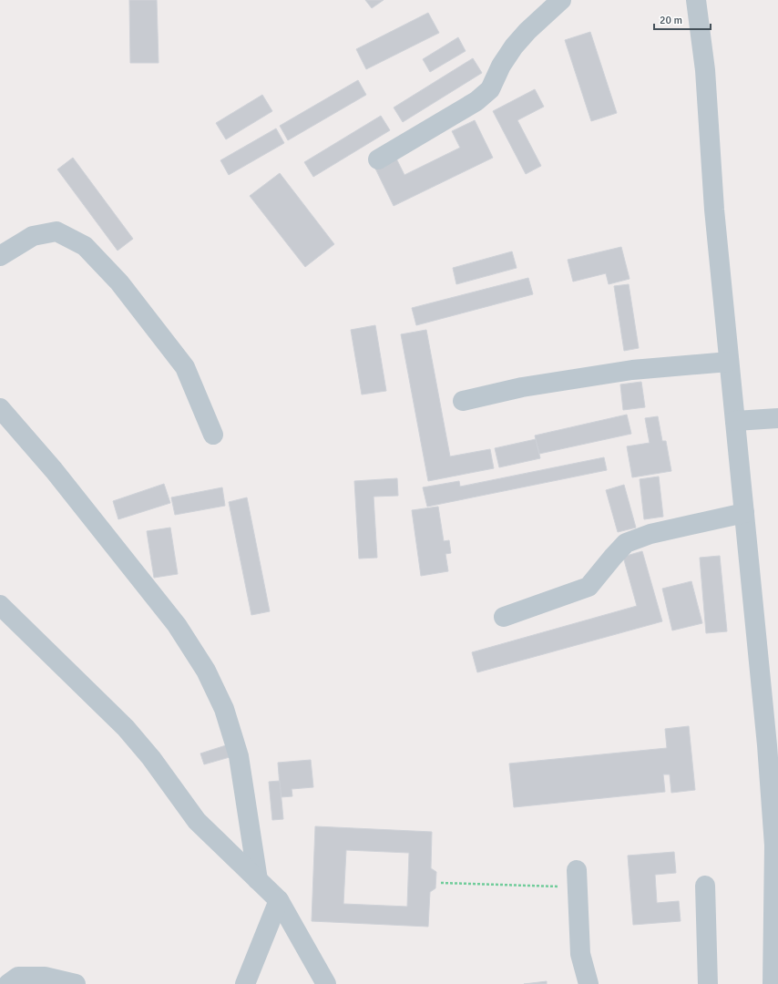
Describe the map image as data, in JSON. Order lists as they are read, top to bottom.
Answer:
{
  "scale_bar": "20 m"
}
